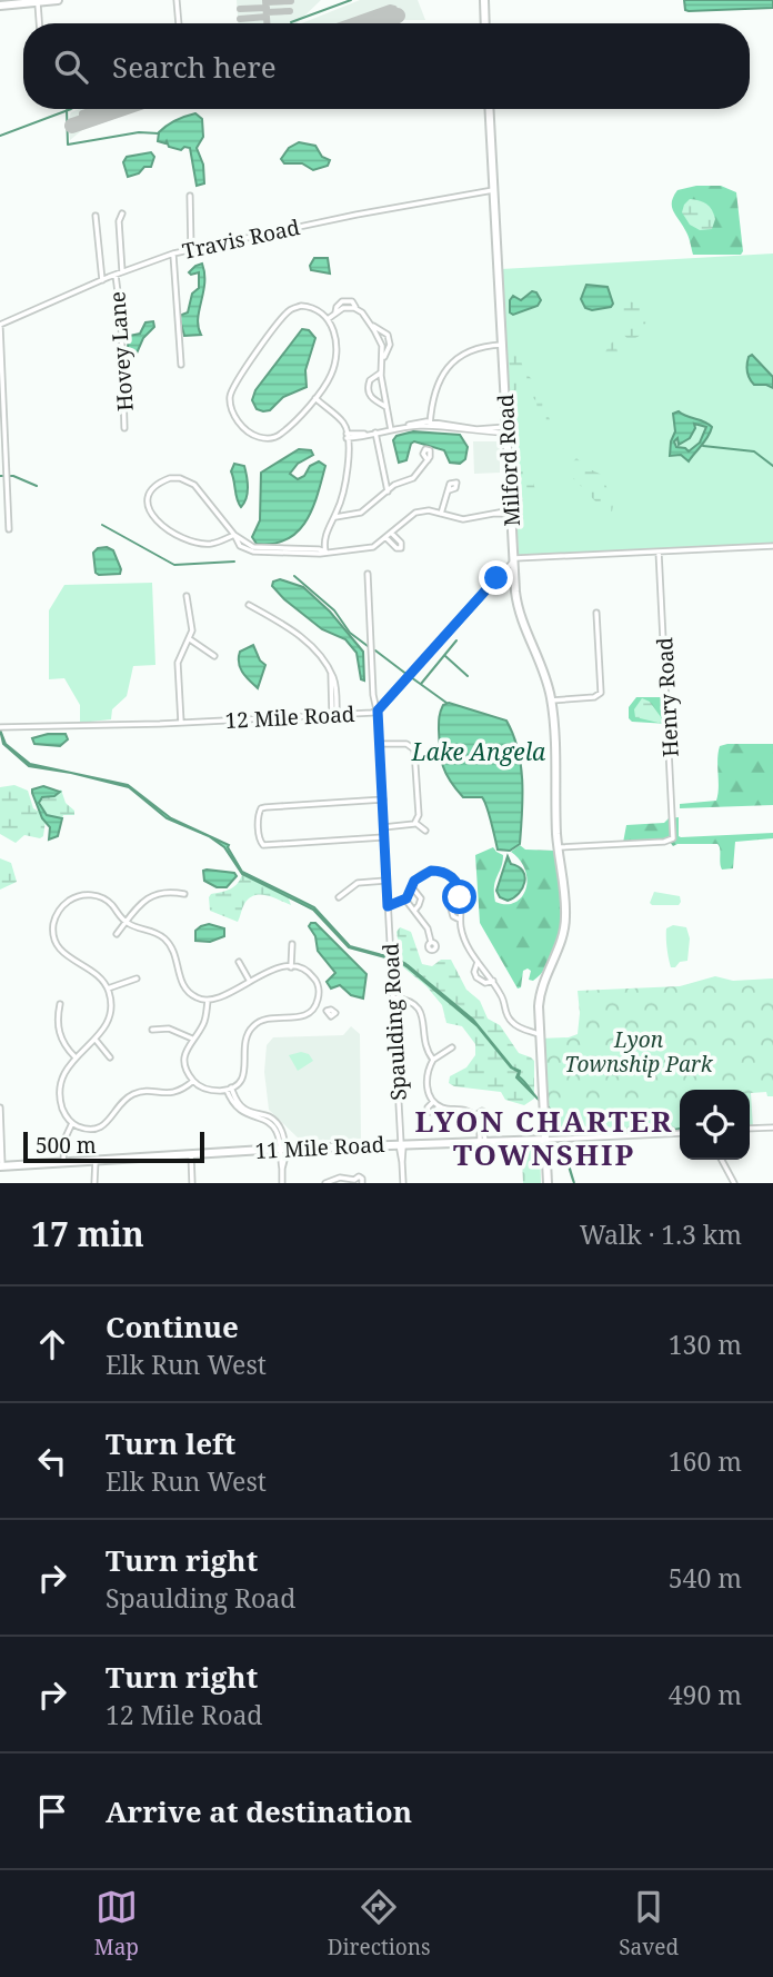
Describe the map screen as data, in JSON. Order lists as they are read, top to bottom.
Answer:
{
  "streets": {
    "street": [
      "Travis Road",
      "Hovey Lane",
      "Milford Road",
      "Henry Road",
      "12 Mile Road",
      "Spaulding Road",
      "11 Mile Road"
    ]
  },
  "crossings": [
    ["Travis Road", "Hovey Lane"],
    ["Travis Road", "Milford Road"],
    ["Milford Road", "Henry Road"],
    ["Milford Road", "12 Mile Road"],
    ["Milford Road", "11 Mile Road"],
    ["12 Mile Road", "Spaulding Road"],
    ["Spaulding Road", "11 Mile Road"]
  ],
  "districts": ["LYON CHARTER TOWNSHIP"],
  "water": ["Lake Angela"],
  "parks": ["Lyon Township Park"],
  "scale_bar": "500 m",
  "page": {
    "search": "Search here",
    "scale": "500 m",
    "heading": ["17 min", "Walk · 1.3 km"],
    "list": [
      ["Continue", "Elk Run West", "130 m"],
      ["Turn left", "Elk Run West", "160 m"],
      ["Turn right", "Spaulding Road", "540 m"],
      ["Turn right", "12 Mile Road", "490 m"],
      "Arrive at destination"
    ],
    "nav": ["Map", "Directions", "Saved"]
  }
}
